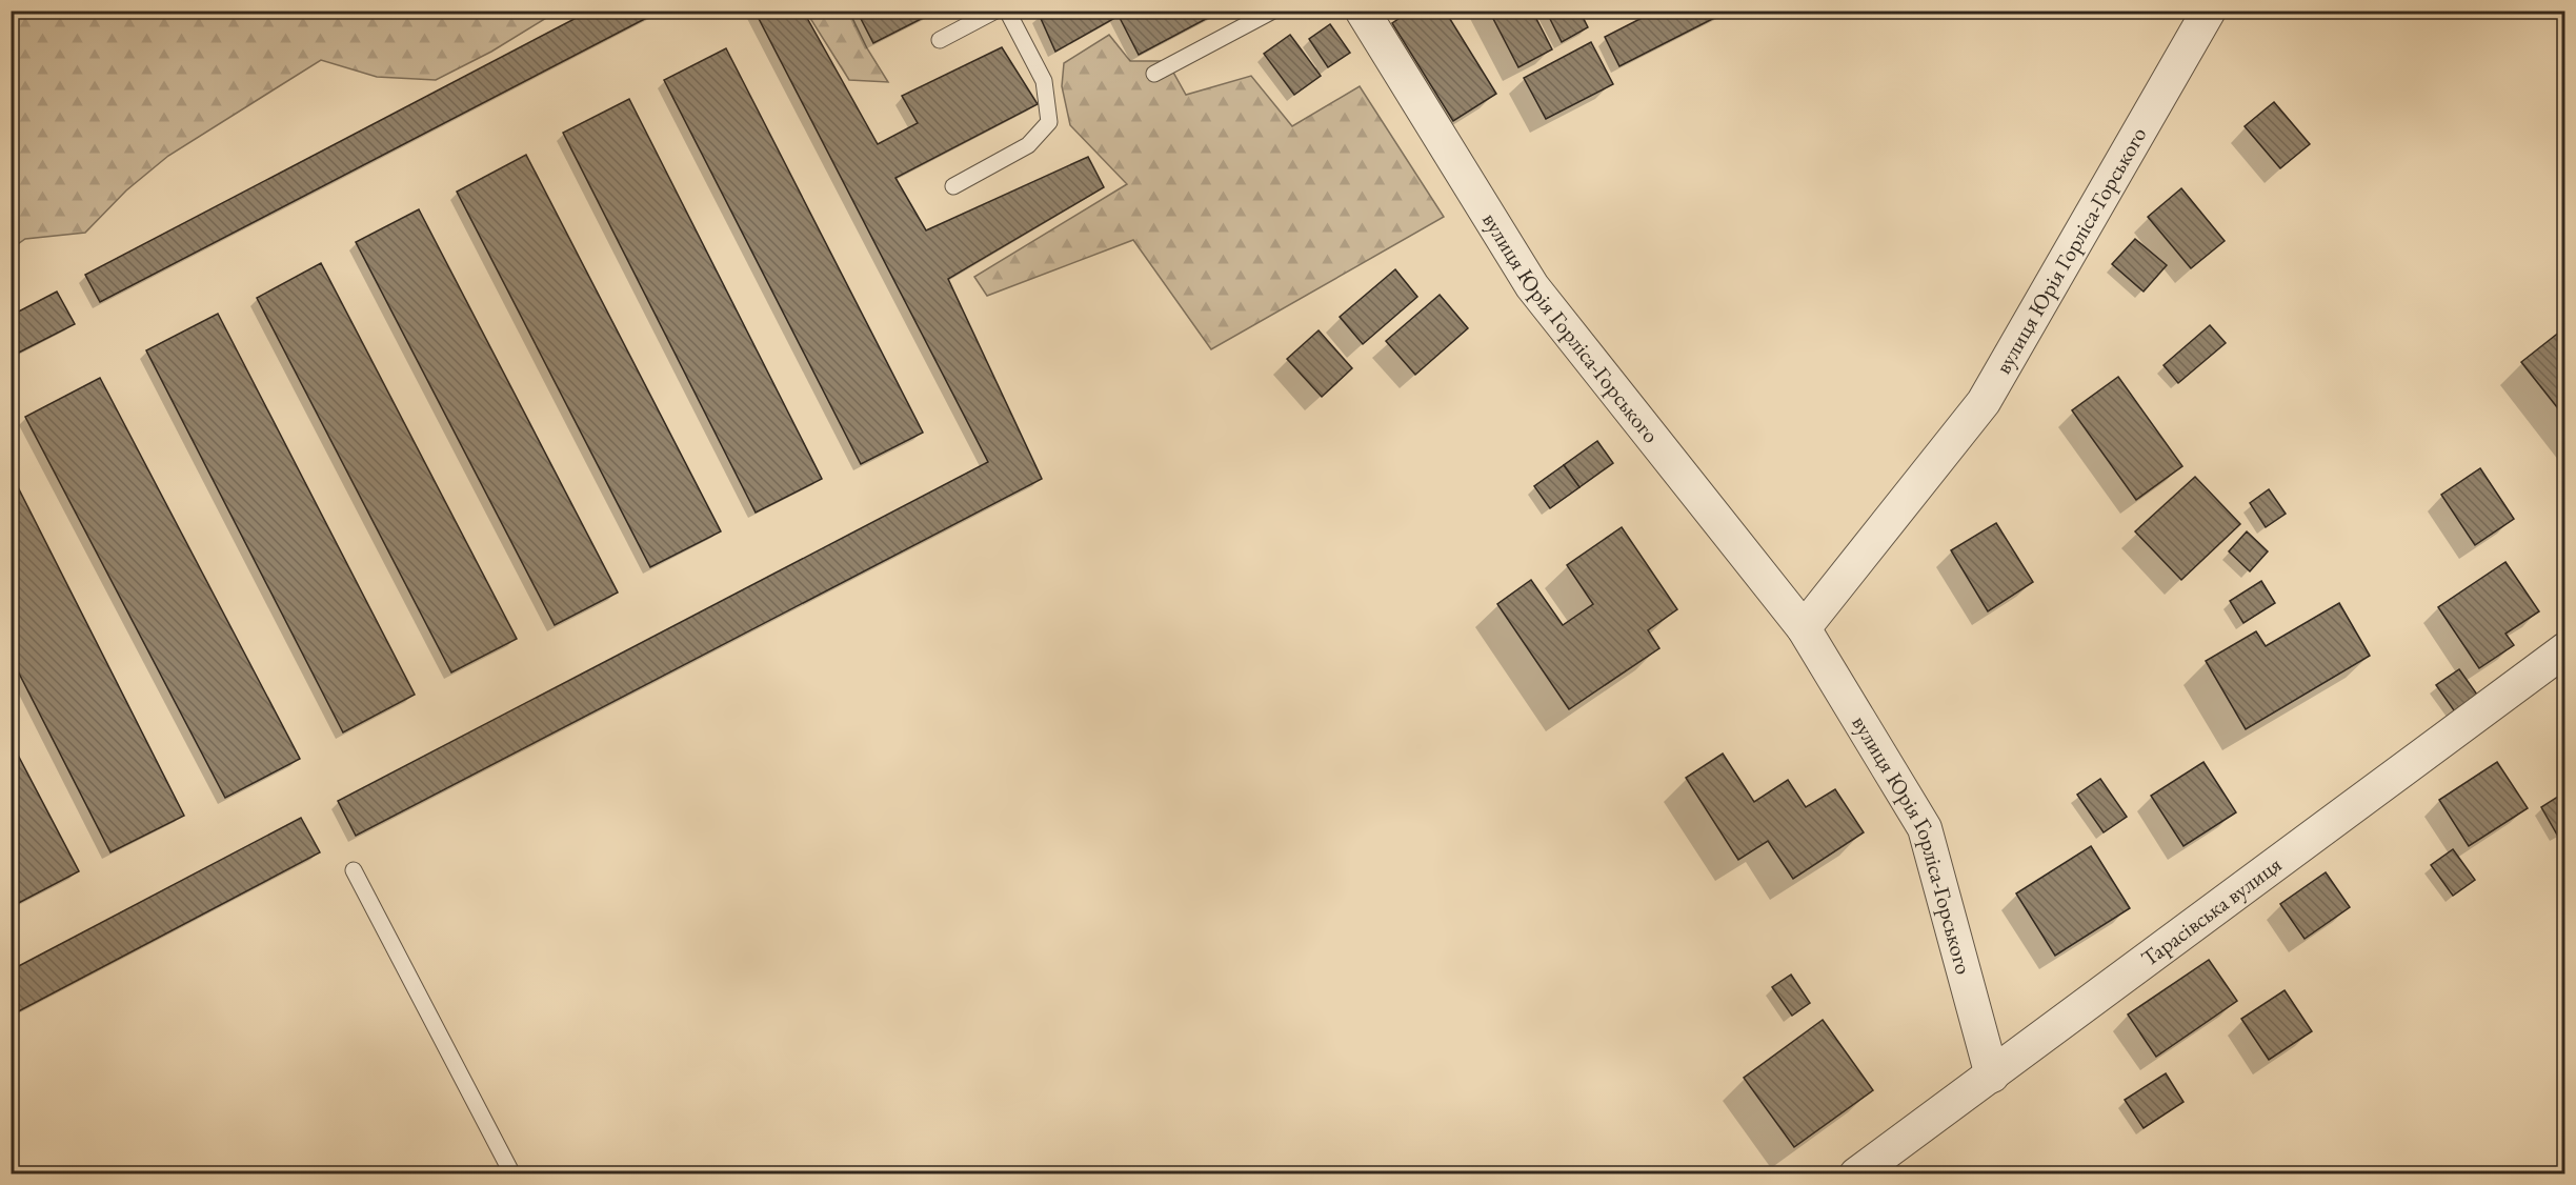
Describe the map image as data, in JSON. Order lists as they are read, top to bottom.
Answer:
{
  "streets": {
    "street": ["вулиця Юрія Горліса-Горського", "Тарасівська вулиця"]
  },
  "crossings": [
    ["вулиця Юрія Горліса-Горського", "Тарасівська вулиця"]
  ]
}
